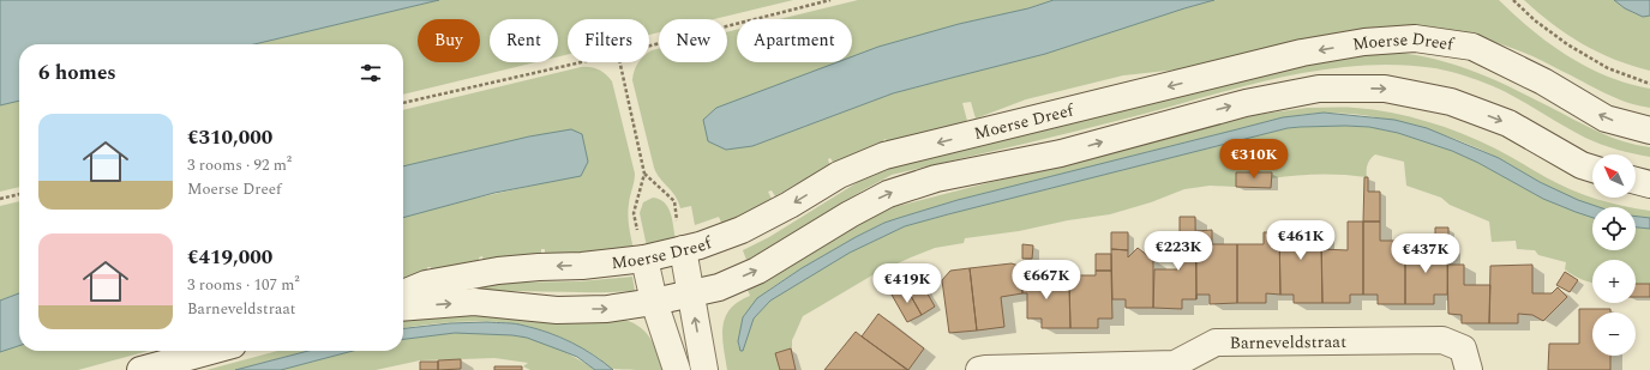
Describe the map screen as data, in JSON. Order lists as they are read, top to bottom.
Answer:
{
  "streets": {
    "street": ["Moerse Dreef", "Barneveldstraat"]
  },
  "north": "top left",
  "page": {
    "chip": [
      "Buy",
      "Rent",
      "Filters",
      "New",
      "Apartment"
    ],
    "heading": "6 homes",
    "list": [
      {
        "name": "€310,000",
        "note": "3 rooms · 92 m² · Moerse Dreef"
      },
      {
        "name": "€419,000",
        "note": "3 rooms · 107 m² · Barneveldstraat"
      }
    ],
    "price": [
      "€310K",
      "€461K",
      "€223K",
      "€437K",
      "€667K",
      "€419K"
    ],
    "map_buttons": ["+", "−"]
  }
}
